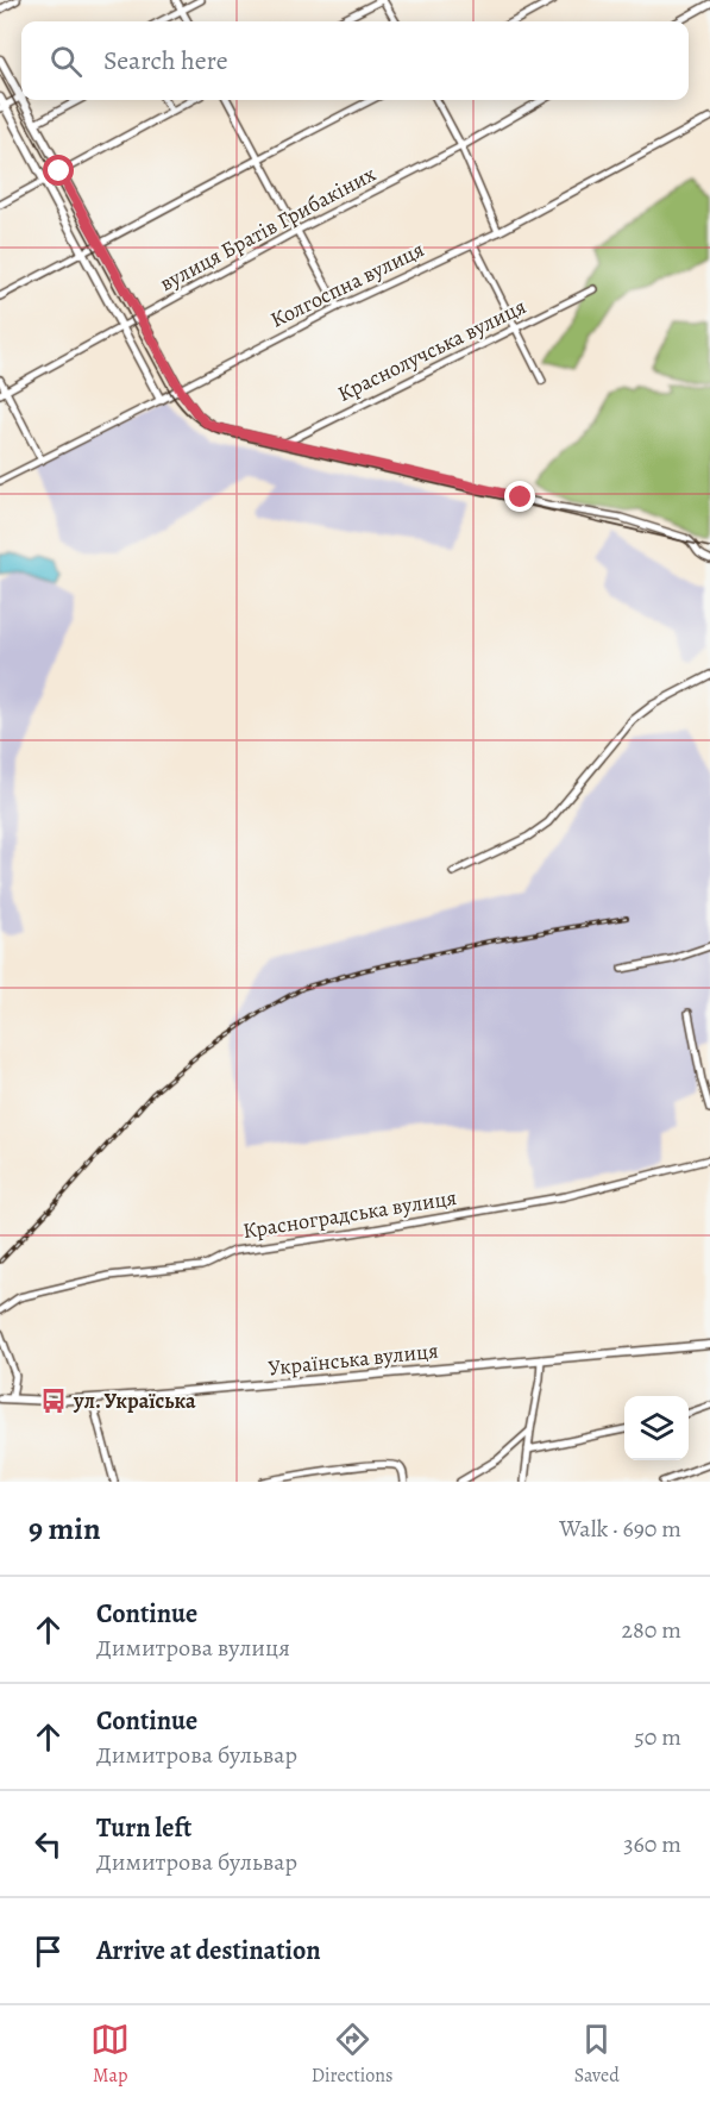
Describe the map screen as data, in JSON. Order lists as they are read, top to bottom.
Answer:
{
  "streets": {
    "street": [
      "вулиця Братів Грибакіних",
      "Колгоспна вулиця",
      "Краснолучська вулиця",
      "Красноградська вулиця",
      "Українська вулиця"
    ]
  },
  "places": {
    "bus stop": ["ул. Україська"]
  },
  "page": {
    "search": "Search here",
    "heading": ["9 min", "Walk · 690 m"],
    "list": [
      ["Continue", "Димитрова вулиця", "280 m"],
      ["Continue", "Димитрова бульвар", "50 m"],
      ["Turn left", "Димитрова бульвар", "360 m"],
      "Arrive at destination"
    ],
    "nav": ["Map", "Directions", "Saved"]
  }
}
